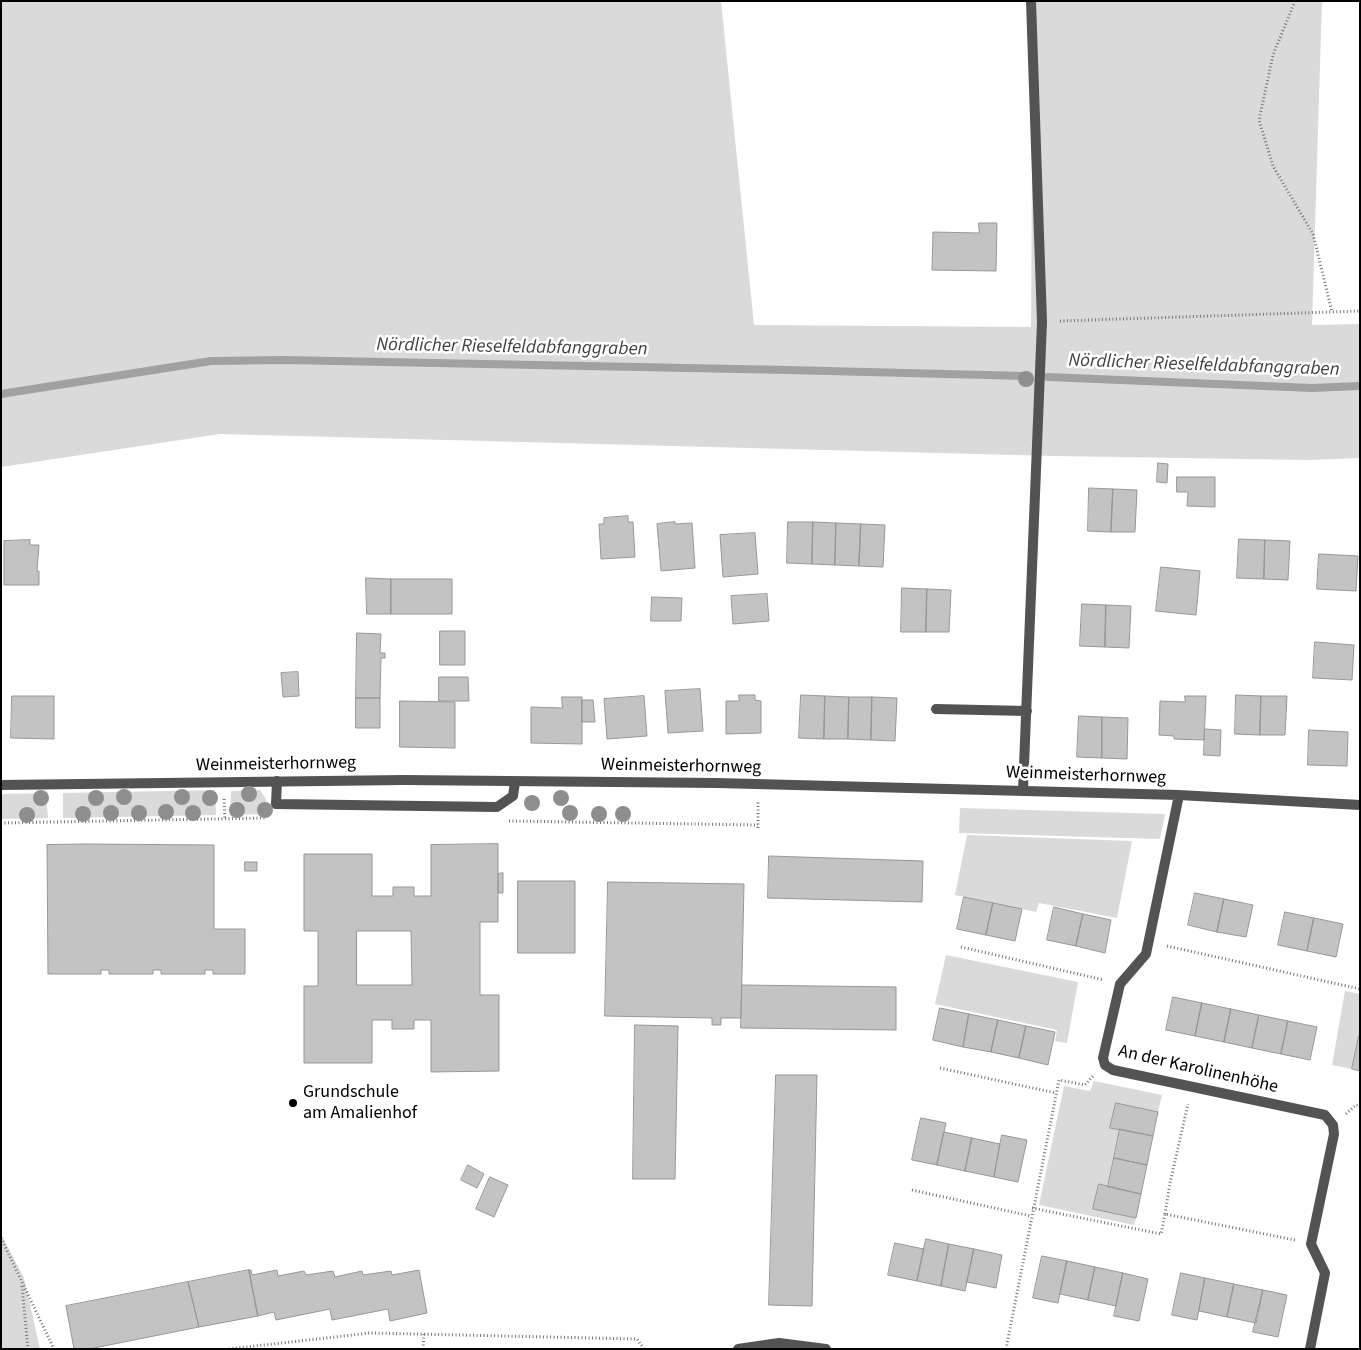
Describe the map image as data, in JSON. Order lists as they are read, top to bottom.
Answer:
{
  "streets": {
    "street": ["Weinmeisterhornweg", "An der Karolinenhöhe"]
  },
  "crossings": [
    ["Weinmeisterhornweg", "An der Karolinenhöhe"]
  ],
  "water": ["Nördlicher Rieselfeldabfanggraben"],
  "places": ["Grundschule am Amalienhof"]
}
